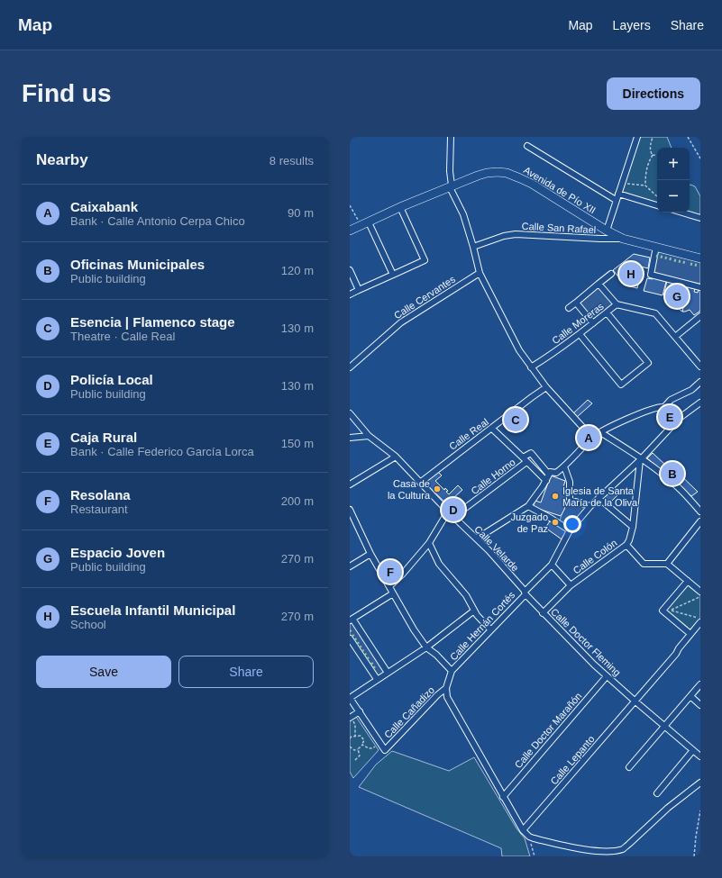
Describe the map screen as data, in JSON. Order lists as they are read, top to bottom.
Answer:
{
  "streets": {
    "main road": ["Avenida de Pío XII"],
    "street": [
      "Calle San Rafael",
      "Calle Cervantes",
      "Calle Moreras",
      "Calle Real",
      "Calle Horno",
      "Calle Velarde",
      "Calle Colón",
      "Calle Hernán Cortés",
      "Calle Doctor Fleming",
      "Calle Cañadizo",
      "Calle Doctor Marañón",
      "Calle Lepanto"
    ]
  },
  "crossings": [
    ["Avenida de Pío XII", "Calle San Rafael"],
    ["Calle Real", "Calle Velarde"],
    ["Calle Horno", "Calle Velarde"],
    ["Calle Velarde", "Calle Hernán Cortés"],
    ["Calle Velarde", "Calle Doctor Fleming"],
    ["Calle Colón", "Calle Hernán Cortés"],
    ["Calle Colón", "Calle Doctor Fleming"],
    ["Calle Hernán Cortés", "Calle Doctor Fleming"],
    ["Calle Doctor Fleming", "Calle Doctor Marañón"],
    ["Calle Doctor Fleming", "Calle Lepanto"]
  ],
  "places": ["Casa de la Cultura", "Iglesia de Santa María de la Oliva", "Juzgado de Paz"],
  "page": {
    "header": "Map",
    "nav": ["Map", "Layers", "Share"],
    "buttons": [
      "Directions",
      ["Save", "Share"]
    ],
    "title": "Find us",
    "heading": ["Nearby", "8 results"],
    "map_buttons": ["+", "−"],
    "list": [
      {
        "mark": "A",
        "name": "Caixabank",
        "note": "Bank · Calle Antonio Cerpa Chico",
        "value": "90 m"
      },
      {
        "mark": "B",
        "name": "Oficinas Municipales",
        "note": "Public building",
        "value": "120 m"
      },
      {
        "mark": "C",
        "name": "Esencia | Flamenco stage",
        "note": "Theatre · Calle Real",
        "value": "130 m"
      },
      {
        "mark": "D",
        "name": "Policía Local",
        "note": "Public building",
        "value": "130 m"
      },
      {
        "mark": "E",
        "name": "Caja Rural",
        "note": "Bank · Calle Federico García Lorca",
        "value": "150 m"
      },
      {
        "mark": "F",
        "name": "Resolana",
        "note": "Restaurant",
        "value": "200 m"
      },
      {
        "mark": "G",
        "name": "Espacio Joven",
        "note": "Public building",
        "value": "270 m"
      },
      {
        "mark": "H",
        "name": "Escuela Infantil Municipal",
        "note": "School",
        "value": "270 m"
      }
    ],
    "pins": [
      "H",
      "G",
      "E",
      "C",
      "A",
      "B",
      "D",
      "F"
    ]
  }
}
